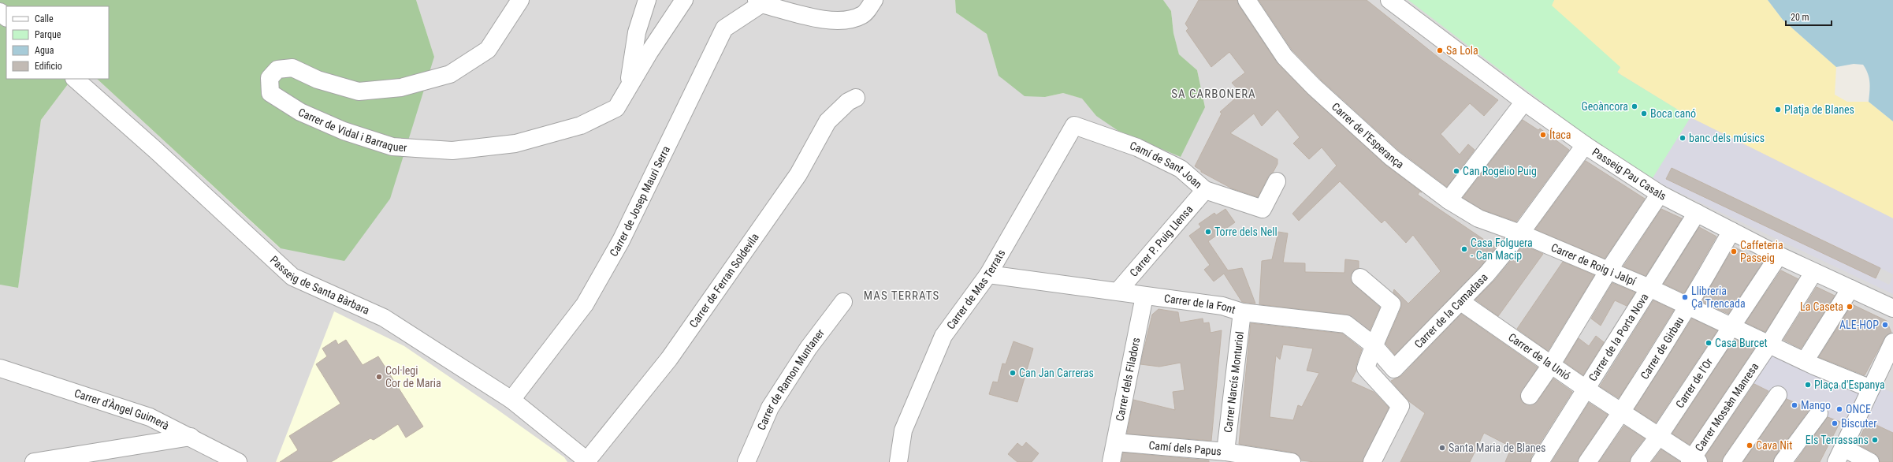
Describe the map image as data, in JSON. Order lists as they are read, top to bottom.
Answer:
{
  "streets": {
    "street": [
      "Carrer de Vidal i Barraquer",
      "Carrer de l'Esperança",
      "Camí de Sant Joan",
      "Passeig Pau Casals",
      "Carrer de Josep Mauri Serra",
      "Carrer P. Puig Llensa",
      "Carrer de Roig i Jalpí",
      "Carrer de Ferran Soldevila",
      "Passeig de Santa Bàrbara",
      "Carrer de Mas Terrats",
      "Carrer de la Font",
      "Carrer de la Camadasa",
      "Carrer de la Porta Nova",
      "Carrer de Girbau",
      "Carrer de la Unió",
      "Carrer dels Filadors",
      "Carrer de Ramon Muntaner",
      "Carrer Narcís Monturiol",
      "Carrer de l'Or",
      "Carrer Mossèn Manresa",
      "Carrer d'Àngel Guimerà",
      "Camí dels Papus"
    ]
  },
  "crossings": [
    ["Carrer de l'Esperança", "Carrer de Roig i Jalpí"],
    ["Carrer de l'Esperança", "Carrer de la Camadasa"],
    ["Camí de Sant Joan", "Carrer P. Puig Llensa"],
    ["Camí de Sant Joan", "Carrer de Mas Terrats"],
    ["Passeig Pau Casals", "Carrer de la Camadasa"],
    ["Passeig Pau Casals", "Carrer de la Porta Nova"],
    ["Passeig Pau Casals", "Carrer de Girbau"],
    ["Passeig Pau Casals", "Carrer de l'Or"],
    ["Passeig Pau Casals", "Carrer Mossèn Manresa"],
    ["Carrer de Josep Mauri Serra", "Passeig de Santa Bàrbara"],
    ["Carrer P. Puig Llensa", "Carrer de la Font"],
    ["Carrer de Roig i Jalpí", "Carrer de la Camadasa"],
    ["Carrer de Roig i Jalpí", "Carrer de la Porta Nova"],
    ["Carrer de Roig i Jalpí", "Carrer de Girbau"],
    ["Carrer de Roig i Jalpí", "Carrer de l'Or"],
    ["Carrer de Roig i Jalpí", "Carrer Mossèn Manresa"],
    ["Carrer de Ferran Soldevila", "Passeig de Santa Bàrbara"],
    ["Carrer de Mas Terrats", "Carrer de la Font"],
    ["Carrer de la Font", "Carrer de la Camadasa"],
    ["Carrer de la Font", "Carrer dels Filadors"],
    ["Carrer de la Font", "Carrer Narcís Monturiol"],
    ["Carrer de la Camadasa", "Carrer de la Unió"],
    ["Carrer de la Porta Nova", "Carrer de la Unió"],
    ["Carrer de Girbau", "Carrer de la Unió"],
    ["Carrer de la Unió", "Carrer de l'Or"],
    ["Carrer de la Unió", "Carrer Mossèn Manresa"],
    ["Carrer dels Filadors", "Camí dels Papus"],
    ["Carrer Narcís Monturiol", "Camí dels Papus"]
  ],
  "districts": ["SA CARBONERA", "MAS TERRATS"],
  "places": [
    "Sa Lola",
    "Geoàncora",
    "Platja de Blanes",
    "Boca canó",
    "Ítaca",
    "banc dels músics",
    "Can Rogelio Puig",
    "Torre dels Nell",
    "Casa Folguera - Can Macip",
    "Caffeteria Passeig",
    "Llibreria Ça Trencada",
    "La Caseta",
    "ALE-HOP",
    "Casa Burcet",
    "Can Jan Carreras",
    "Col·legi Cor de Maria",
    "Plaça d'Espanya",
    "Mango",
    "ONCE",
    "Biscuter",
    "Els Terrassans",
    "Cava Nit",
    "Santa Maria de Blanes"
  ],
  "legend": [
    "Calle",
    "Parque",
    "Agua",
    "Edificio"
  ],
  "scale_bar": "20 m"
}
